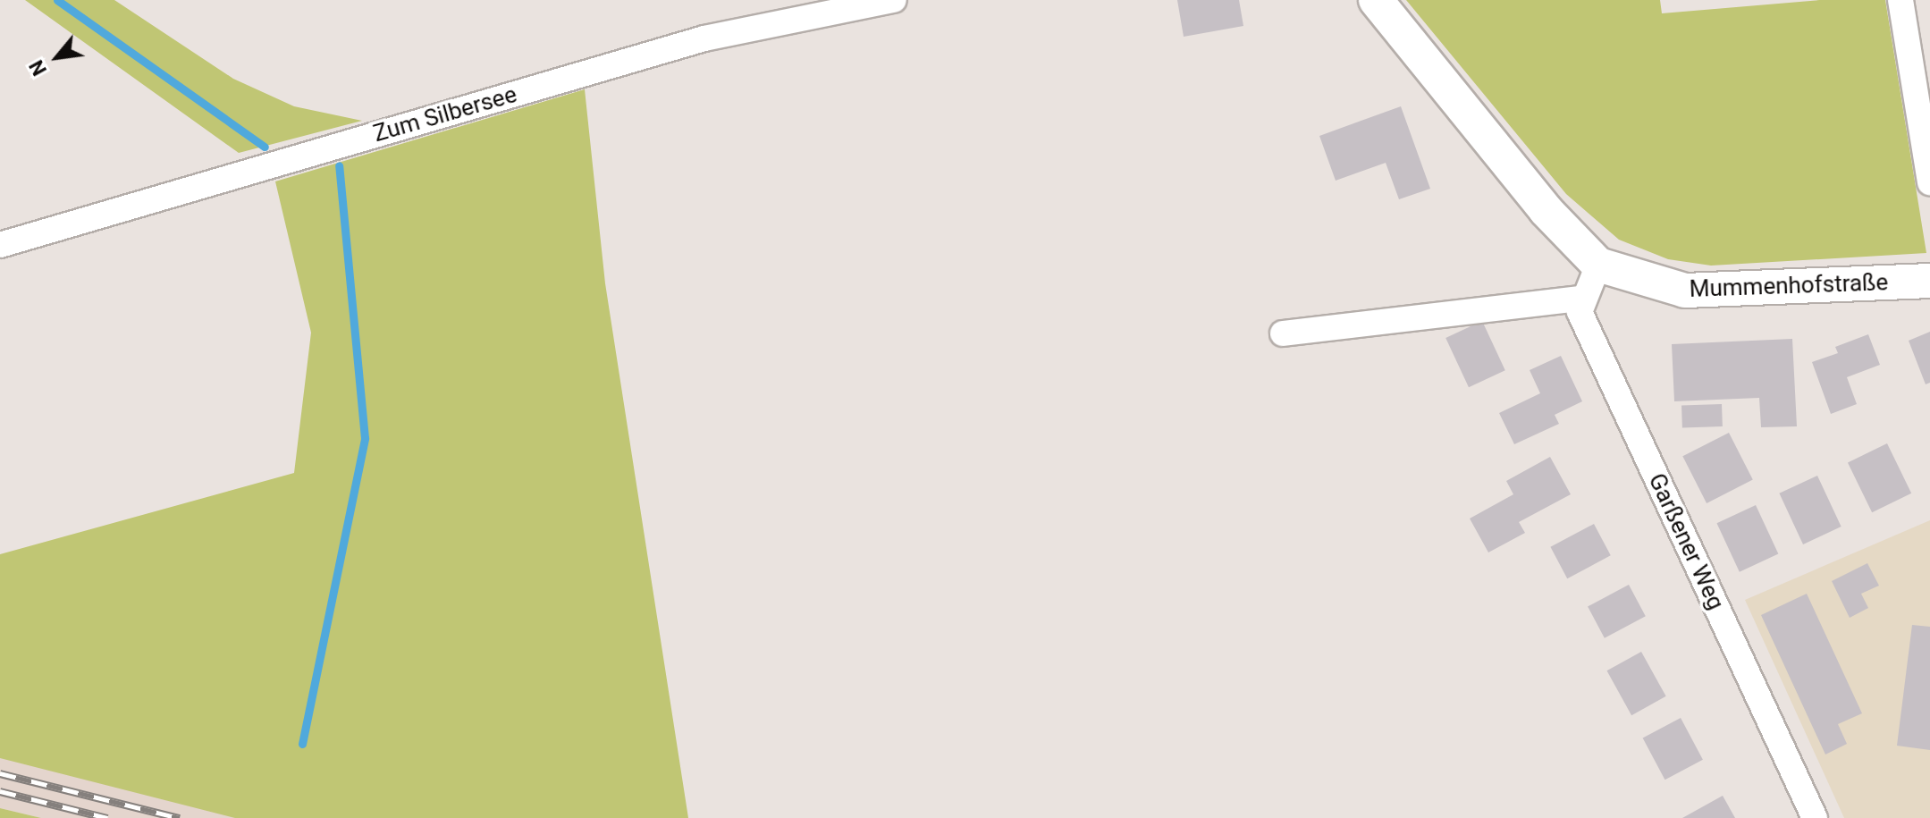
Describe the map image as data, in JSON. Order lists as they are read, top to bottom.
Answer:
{
  "streets": {
    "street": ["Zum Silbersee", "Mummenhofstraße", "Garßener Weg"]
  },
  "north": "bottom left"
}
